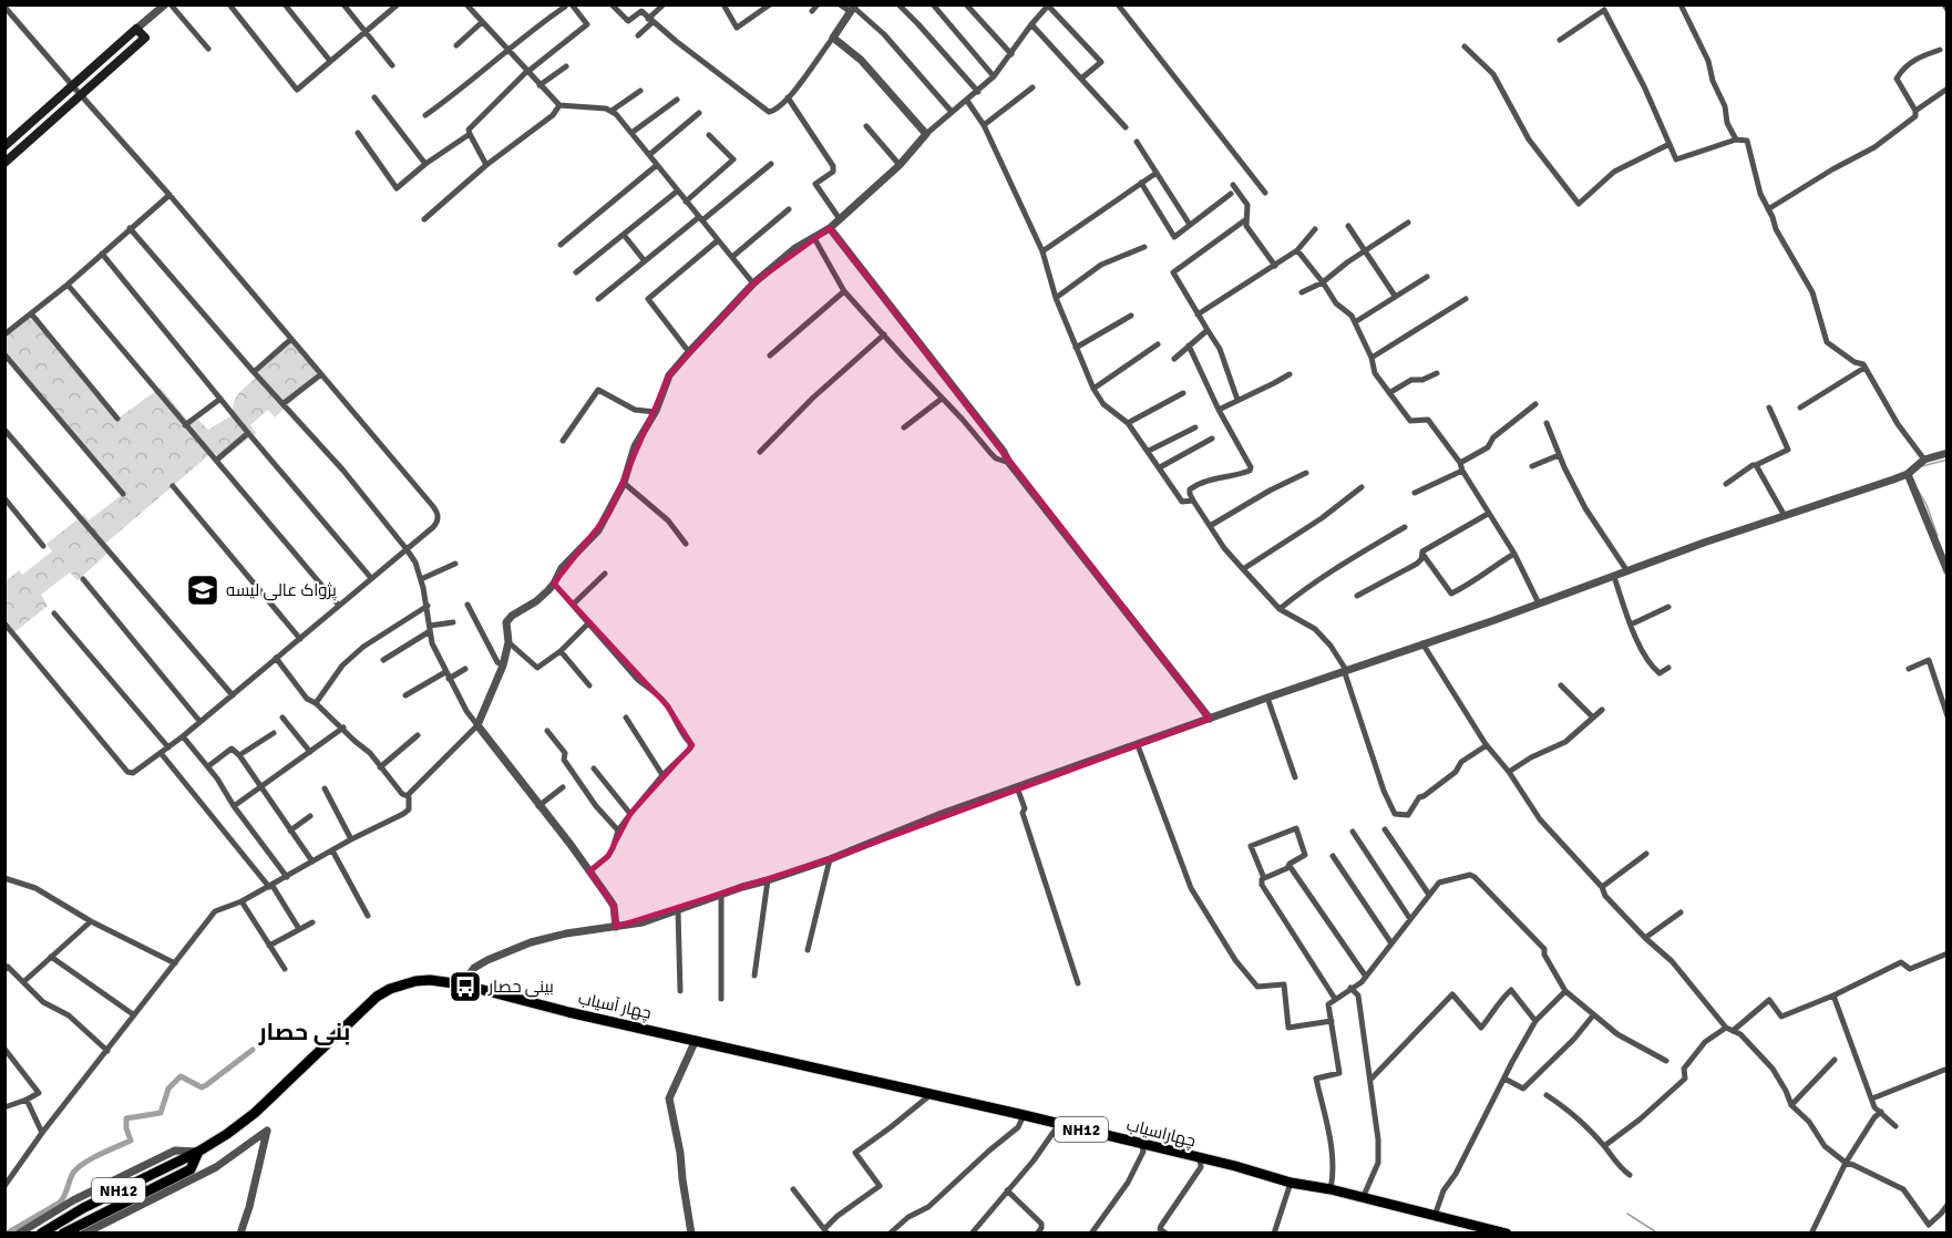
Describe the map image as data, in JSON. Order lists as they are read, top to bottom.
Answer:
{
  "streets": {
    "highway": ["چهار آسیاب", "NH12", "چهاراسیاب"]
  },
  "crossings": [
    ["چهار آسیاب", "چهاراسیاب"]
  ],
  "districts": ["بنی حصار"],
  "places": {
    "school or university": ["پژواک عالی لیسه"],
    "bus stop": ["بینی حصار"]
  }
}
